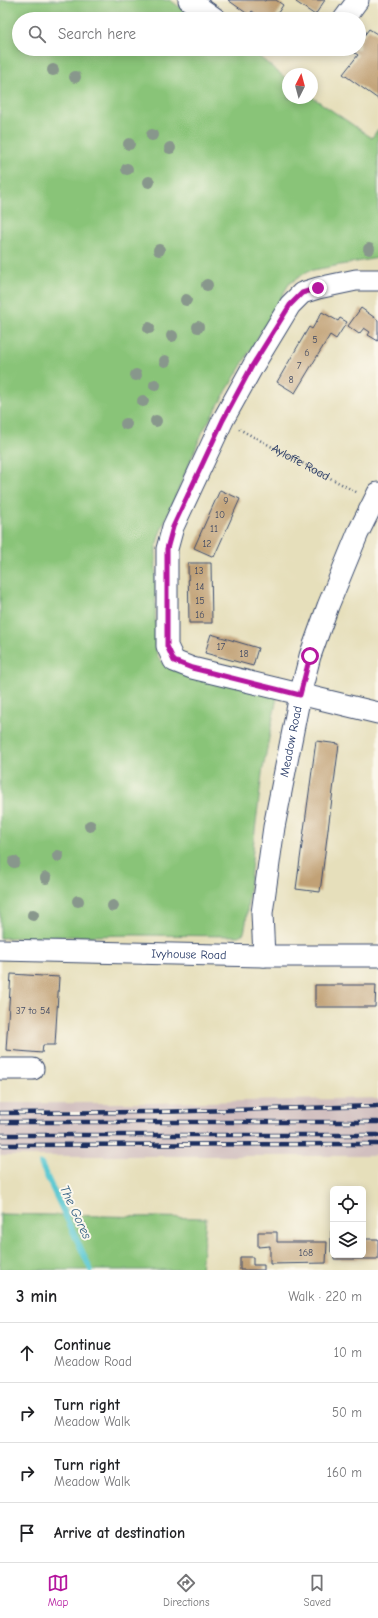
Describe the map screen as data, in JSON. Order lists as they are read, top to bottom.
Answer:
{
  "streets": {
    "street": ["Meadow Road", "Ivyhouse Road"],
    "path": ["Ayloffe Road"]
  },
  "crossings": [
    ["Ayloffe Road", "Meadow Road"],
    ["Meadow Road", "Ivyhouse Road"]
  ],
  "water": ["The Gores"],
  "house_numbers": [
    "5",
    "6",
    "7",
    "8",
    "9",
    "10",
    "11",
    "12",
    "13",
    "14",
    "15",
    "16",
    "17",
    "18",
    "37 to 54",
    "168"
  ],
  "north": "top",
  "page": {
    "search": "Search here",
    "heading": ["3 min", "Walk · 220 m"],
    "list": [
      ["Continue", "Meadow Road", "10 m"],
      ["Turn right", "Meadow Walk", "50 m"],
      ["Turn right", "Meadow Walk", "160 m"],
      "Arrive at destination"
    ],
    "nav": ["Map", "Directions", "Saved"]
  }
}
